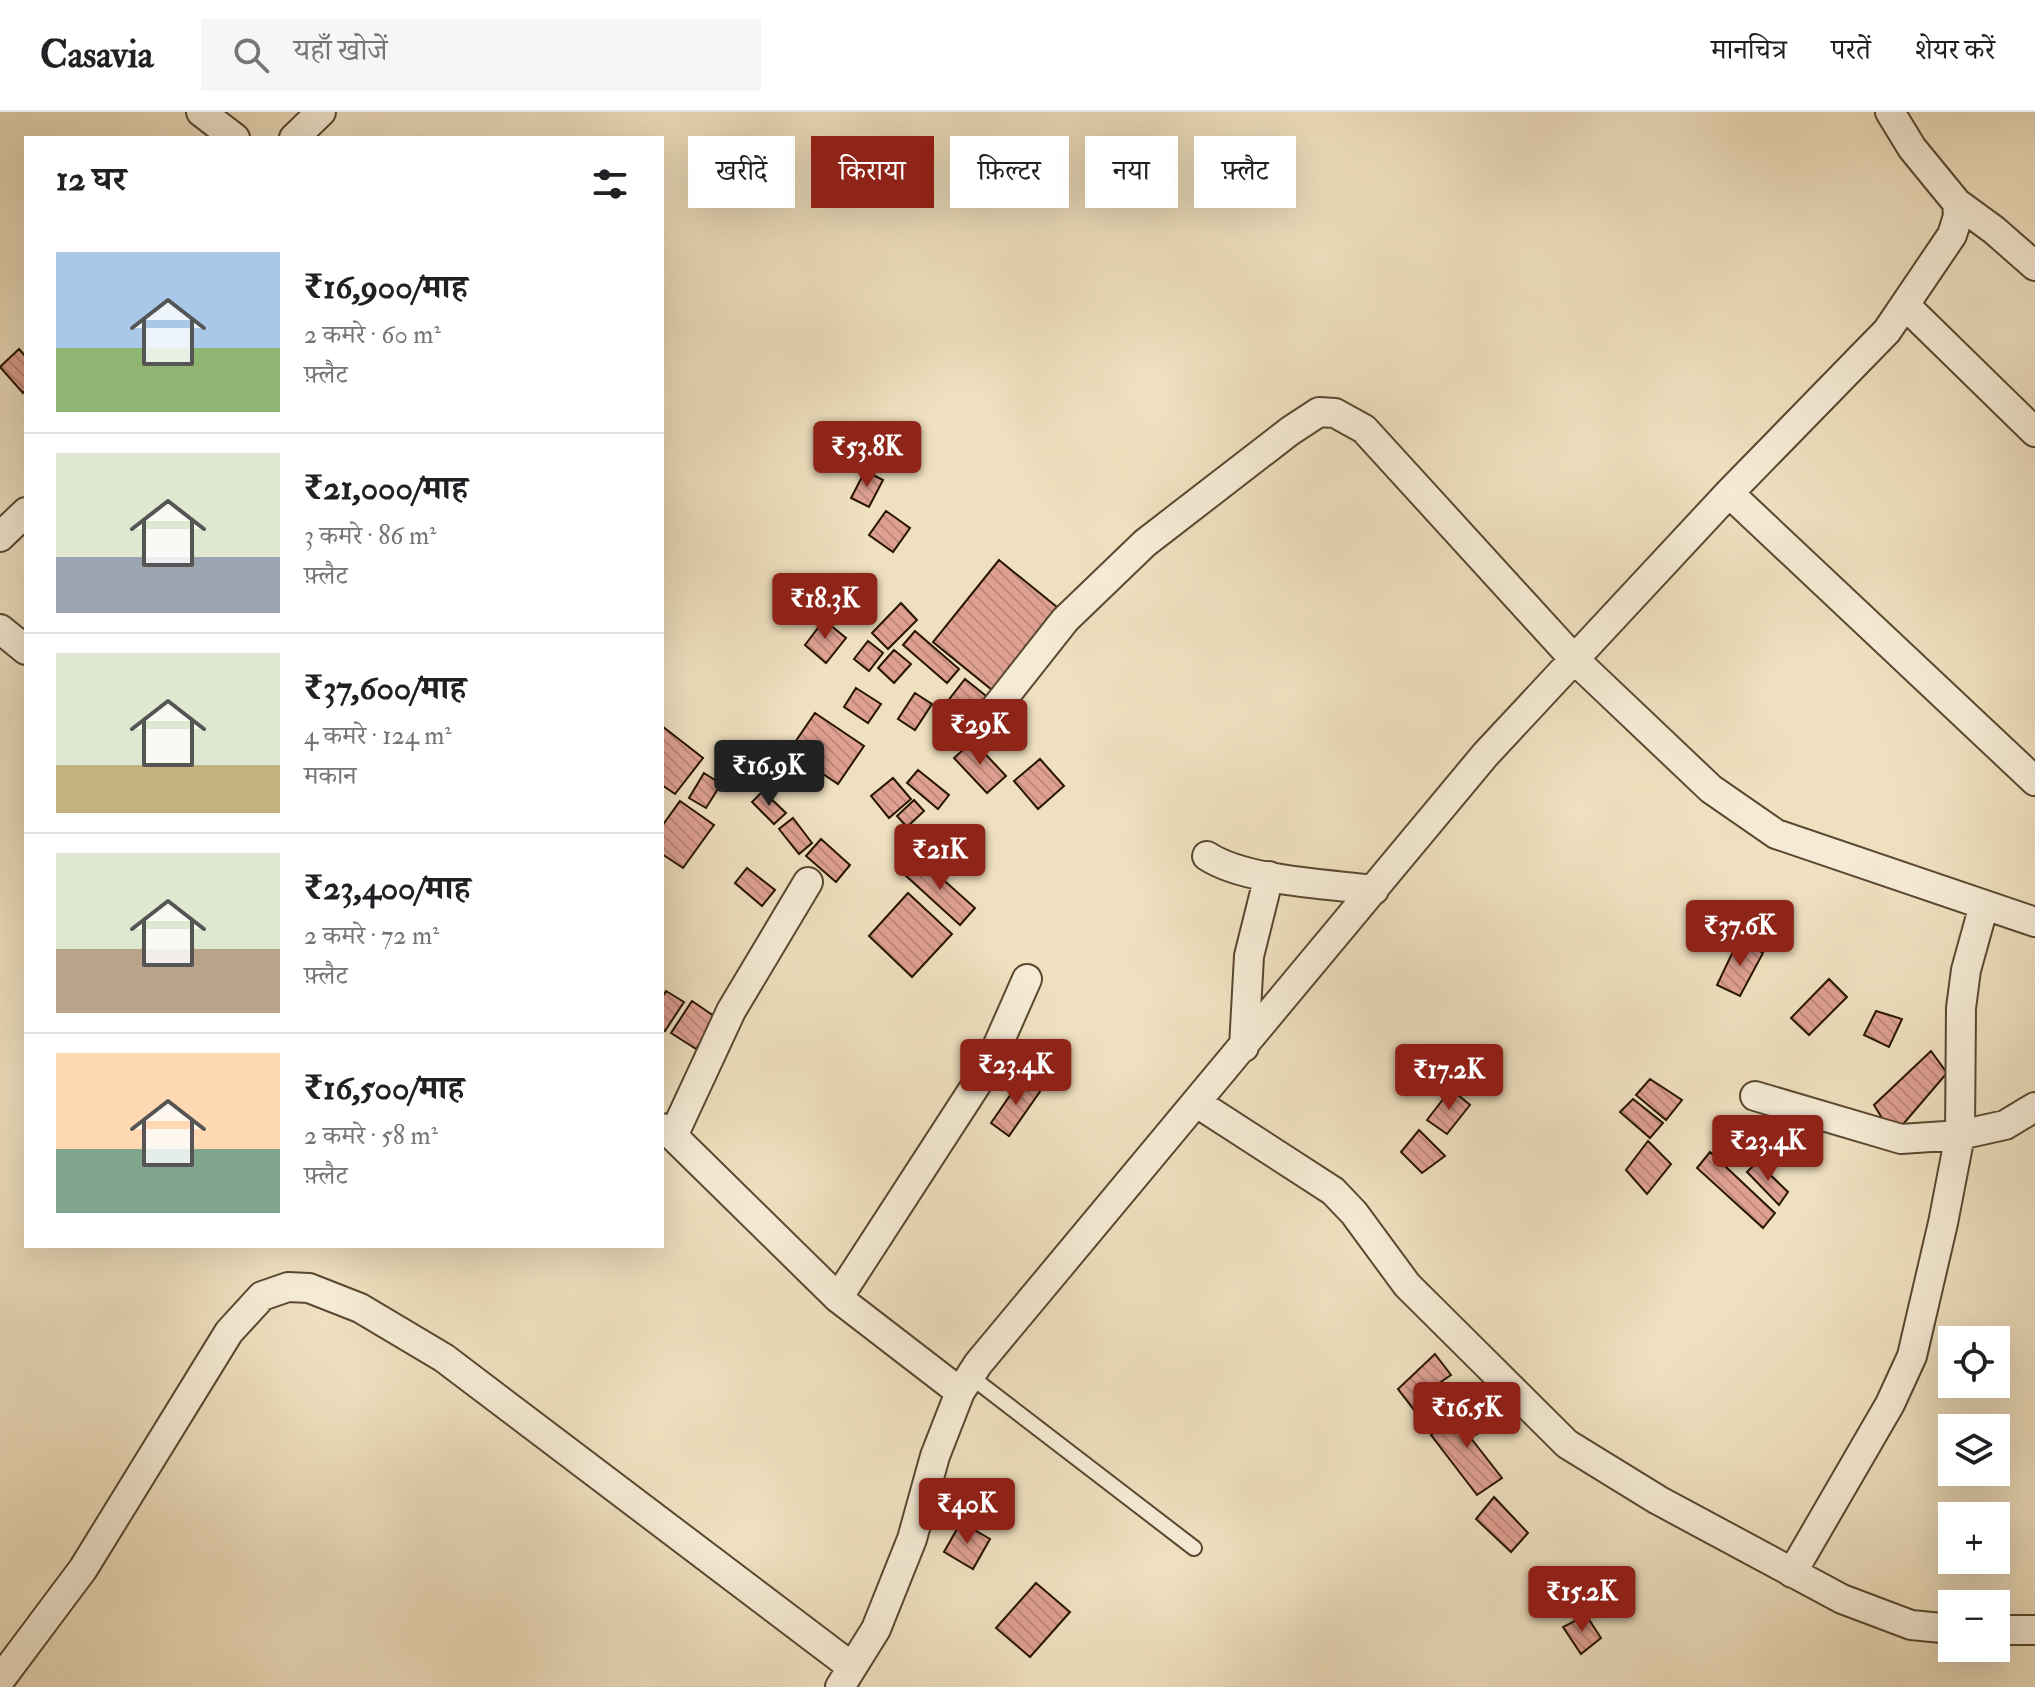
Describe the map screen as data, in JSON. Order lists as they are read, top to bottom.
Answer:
{
  "page": {
    "header": "Casavia",
    "search": "यहाँ खोजें",
    "nav": ["मानचित्र", "परतें", "शेयर करें"],
    "chip": [
      "खरीदें",
      "किराया",
      "फ़िल्टर",
      "नया",
      "फ़्लैट"
    ],
    "heading": "12 घर",
    "list": [
      {
        "name": "₹16,900/माह",
        "note": "2 कमरे · 60 m² · फ़्लैट"
      },
      {
        "name": "₹21,000/माह",
        "note": "3 कमरे · 86 m² · फ़्लैट"
      },
      {
        "name": "₹37,600/माह",
        "note": "4 कमरे · 124 m² · मकान"
      },
      {
        "name": "₹23,400/माह",
        "note": "2 कमरे · 72 m² · फ़्लैट"
      },
      {
        "name": "₹16,500/माह",
        "note": "2 कमरे · 58 m² · फ़्लैट"
      }
    ],
    "price": [
      "₹53.8K",
      "₹18.3K",
      "₹29K",
      "₹16.9K",
      "₹21K",
      "₹37.6K",
      "₹23.4K",
      "₹17.2K",
      "₹23.4K",
      "₹16.5K",
      "₹40K",
      "₹15.2K"
    ],
    "map_buttons": ["+", "−"]
  }
}
